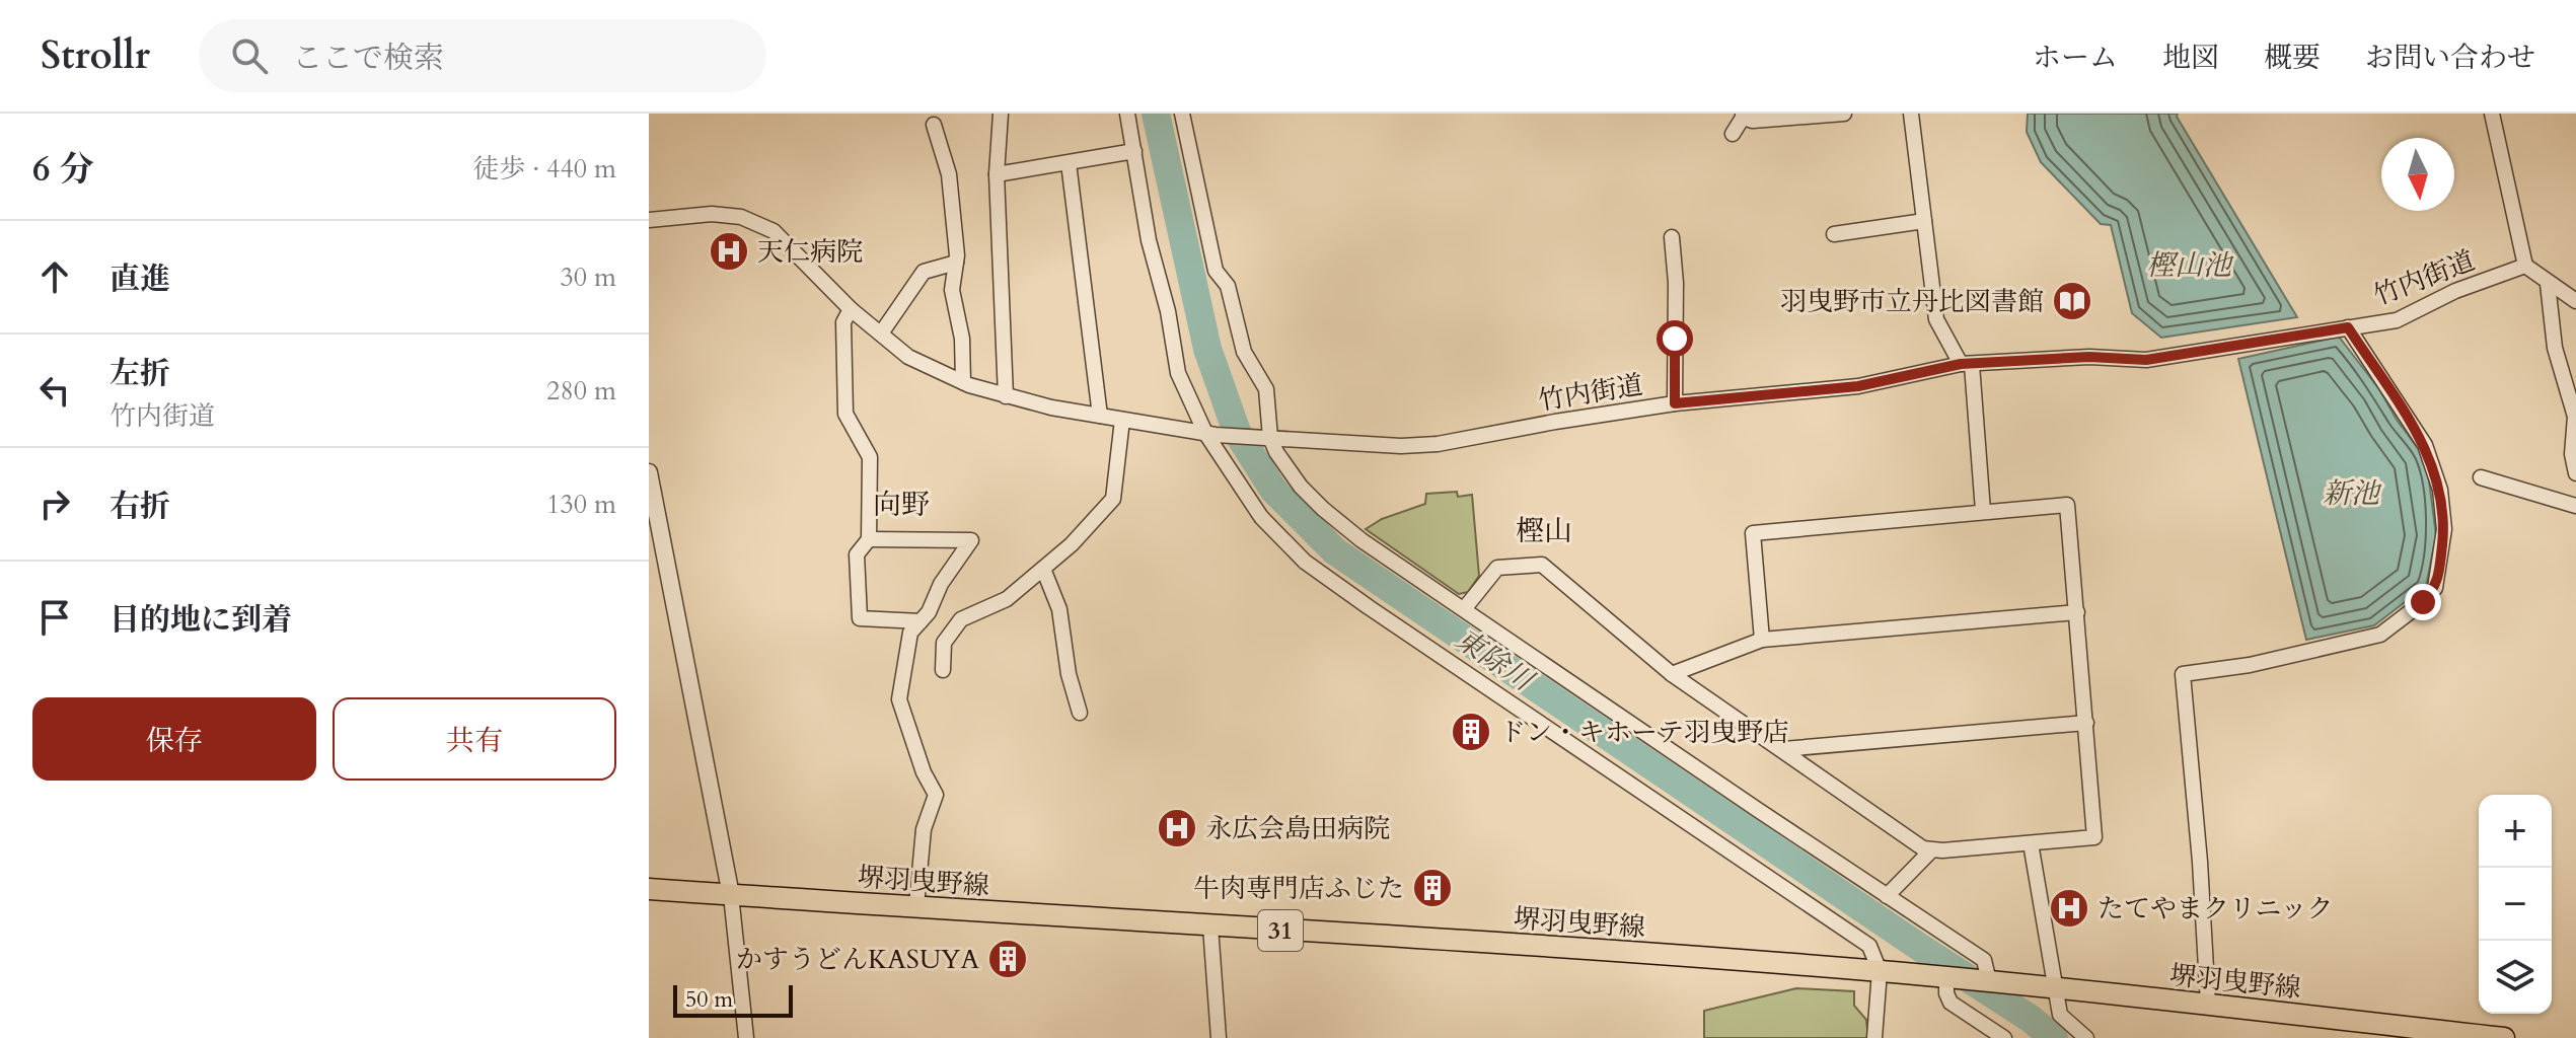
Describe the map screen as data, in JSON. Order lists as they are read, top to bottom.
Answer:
{
  "streets": {
    "main road": ["堺羽曳野線", "31"],
    "street": ["竹内街道"]
  },
  "districts": ["向野", "樫山"],
  "water": ["樫山池", "新池", "東除川"],
  "places": {
    "hospital": ["天仁病院", "永広会島田病院", "たてやまクリニック"],
    "library": ["羽曳野市立丹比図書館"],
    "building": ["ドン・キホーテ羽曳野店", "牛肉専門店ふじた", "かすうどんKASUYA"]
  },
  "scale_bar": "50 m",
  "north": "bottom",
  "page": {
    "header": "Strollr",
    "search": "ここで検索",
    "nav": [
      "ホーム",
      "地図",
      "概要",
      "お問い合わせ"
    ],
    "heading": ["6 分", "徒歩 · 440 m"],
    "list": [
      ["直進", "30 m"],
      ["左折", "竹内街道", "280 m"],
      ["右折", "130 m"],
      "目的地に到着"
    ],
    "buttons": ["保存", "共有"],
    "map_buttons": ["+", "−"],
    "scale": "50 m"
  }
}
